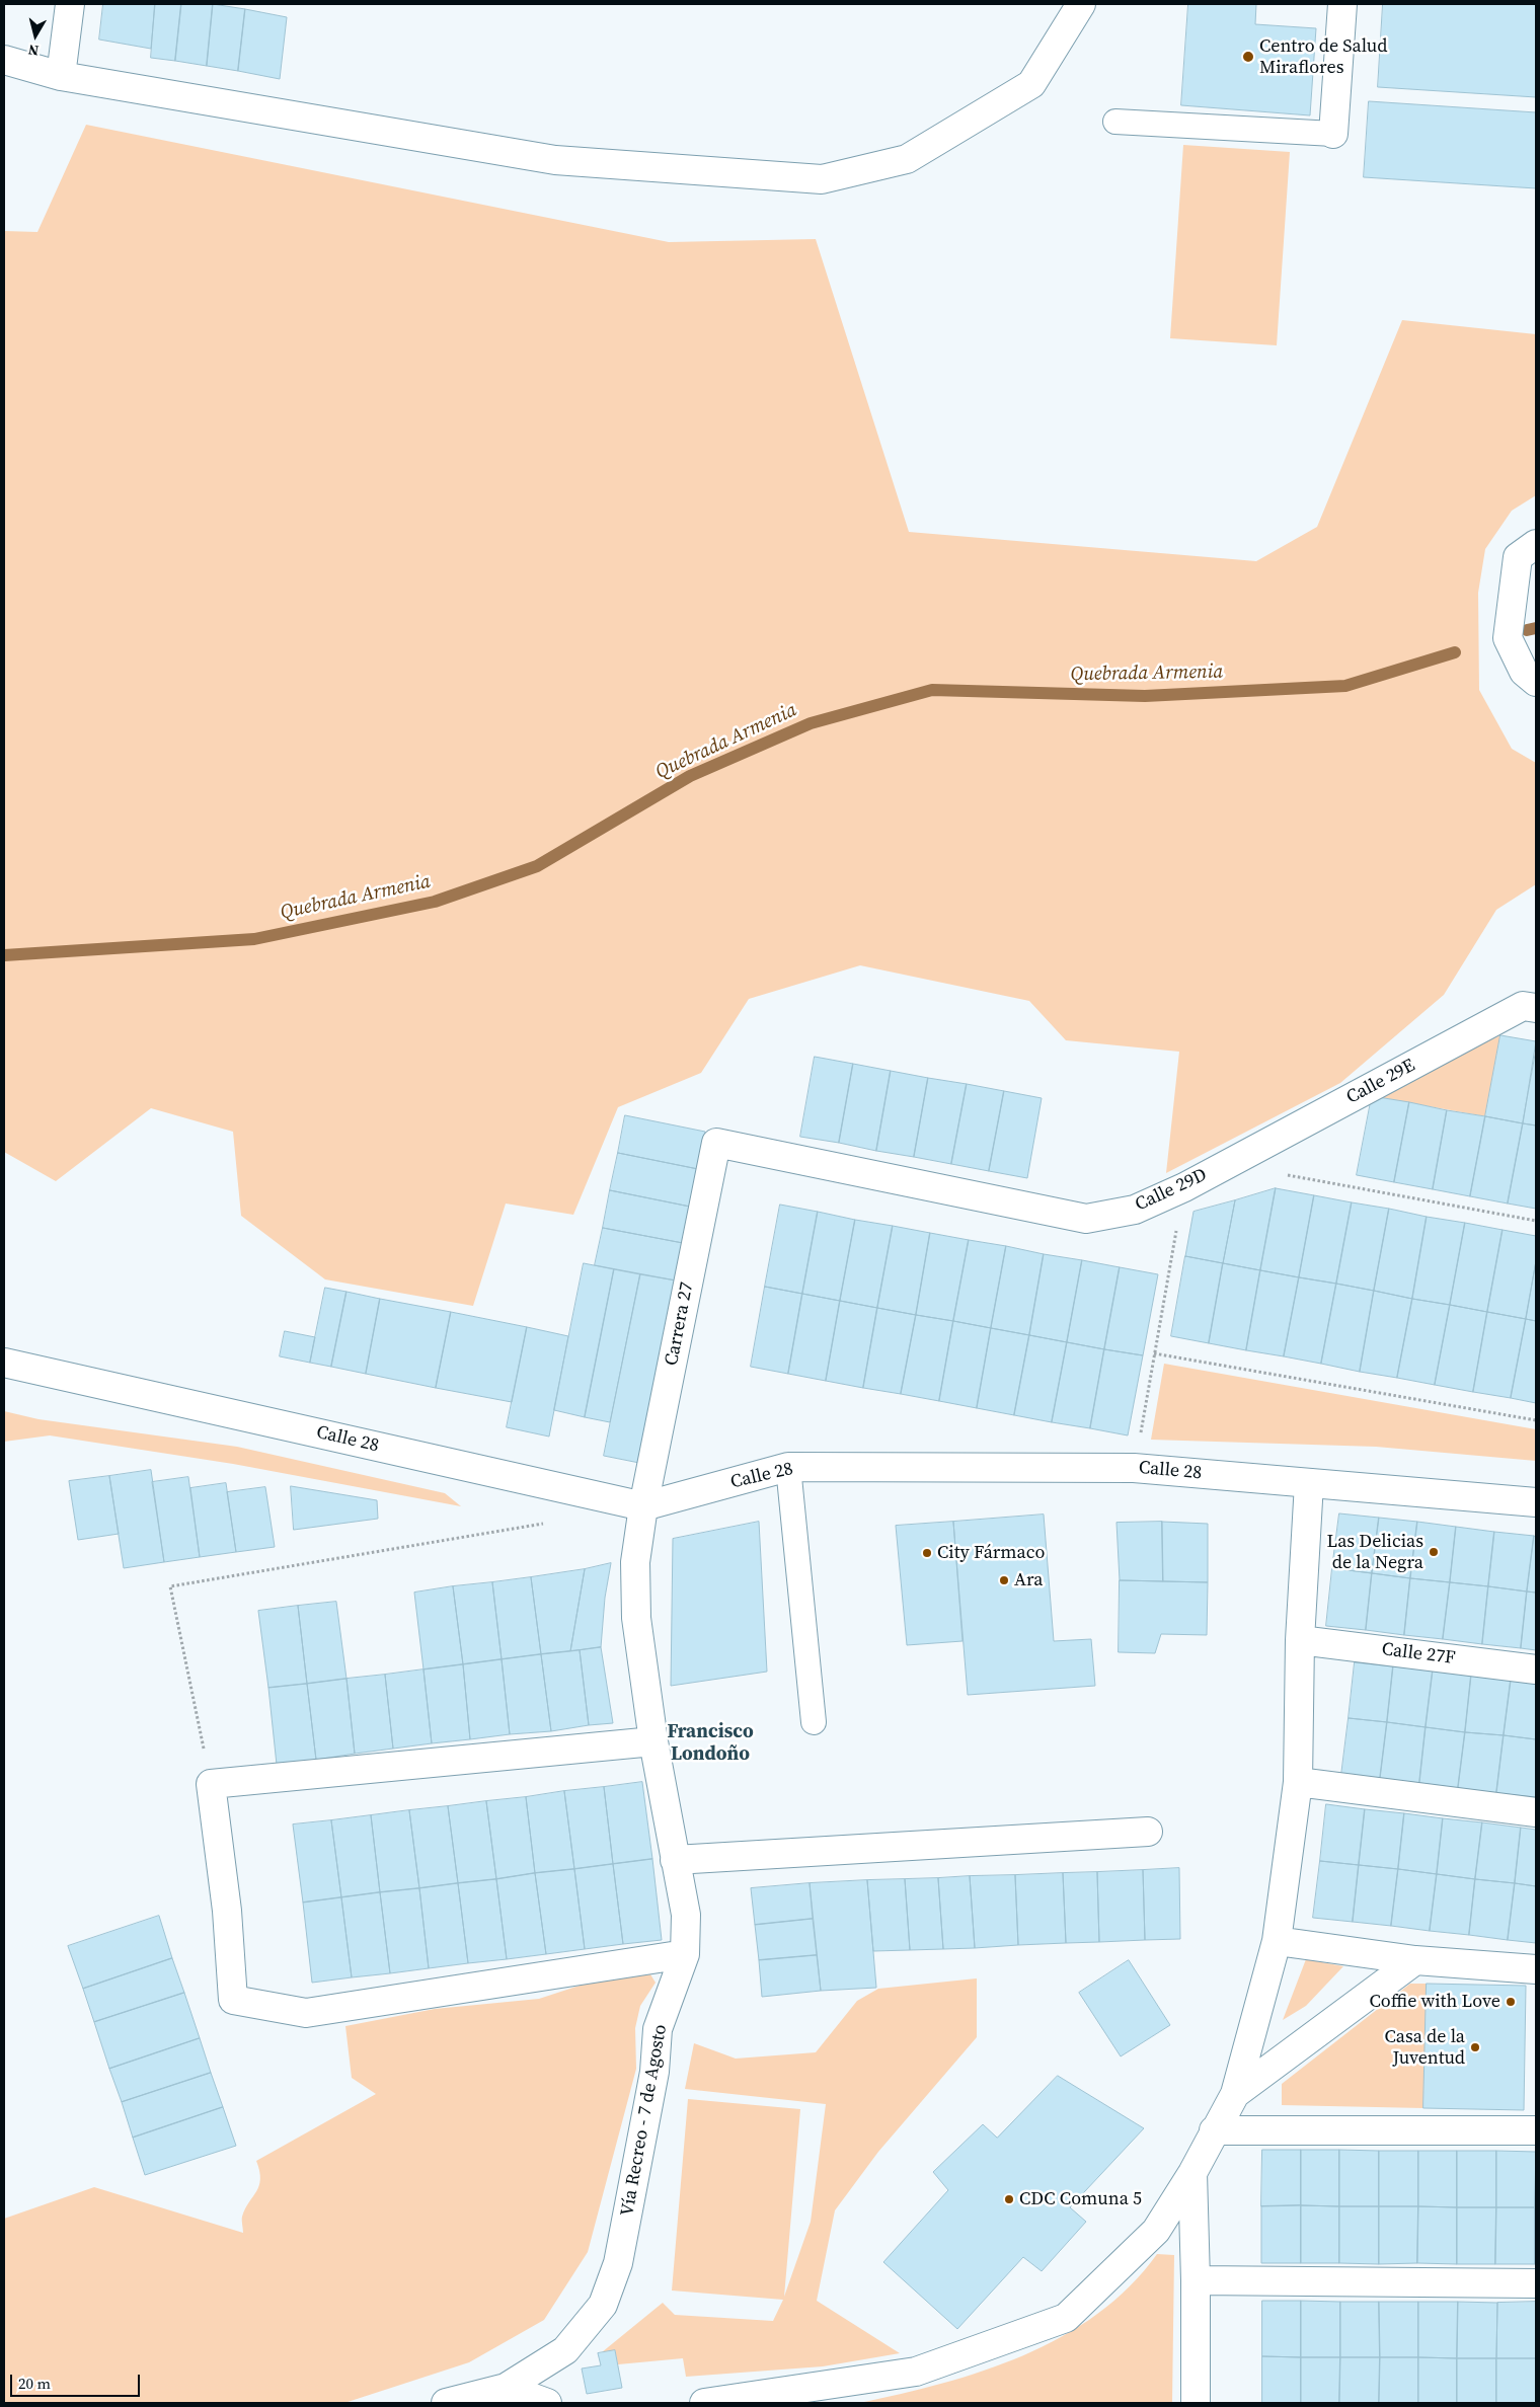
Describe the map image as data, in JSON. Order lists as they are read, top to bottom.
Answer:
{
  "streets": {
    "street": [
      "Calle 29E",
      "Calle 29D",
      "Carrera 27",
      "Calle 28",
      "Calle 27F",
      "Vía Recreo - 7 de Agosto"
    ]
  },
  "crossings": [
    ["Calle 29E", "Calle 29D"],
    ["Calle 29D", "Carrera 27"],
    ["Carrera 27", "Calle 28"],
    ["Carrera 27", "Vía Recreo - 7 de Agosto"],
    ["Calle 28", "Vía Recreo - 7 de Agosto"]
  ],
  "districts": ["Francisco Londoño"],
  "water": ["Quebrada Armenia"],
  "places": [
    "Centro de Salud Miraflores",
    "Las Delicias de la Negra",
    "City Fármaco",
    "Ara",
    "Coffie with Love",
    "Casa de la Juventud",
    "CDC Comuna 5"
  ],
  "scale_bar": "20 m",
  "north": "bottom"
}
